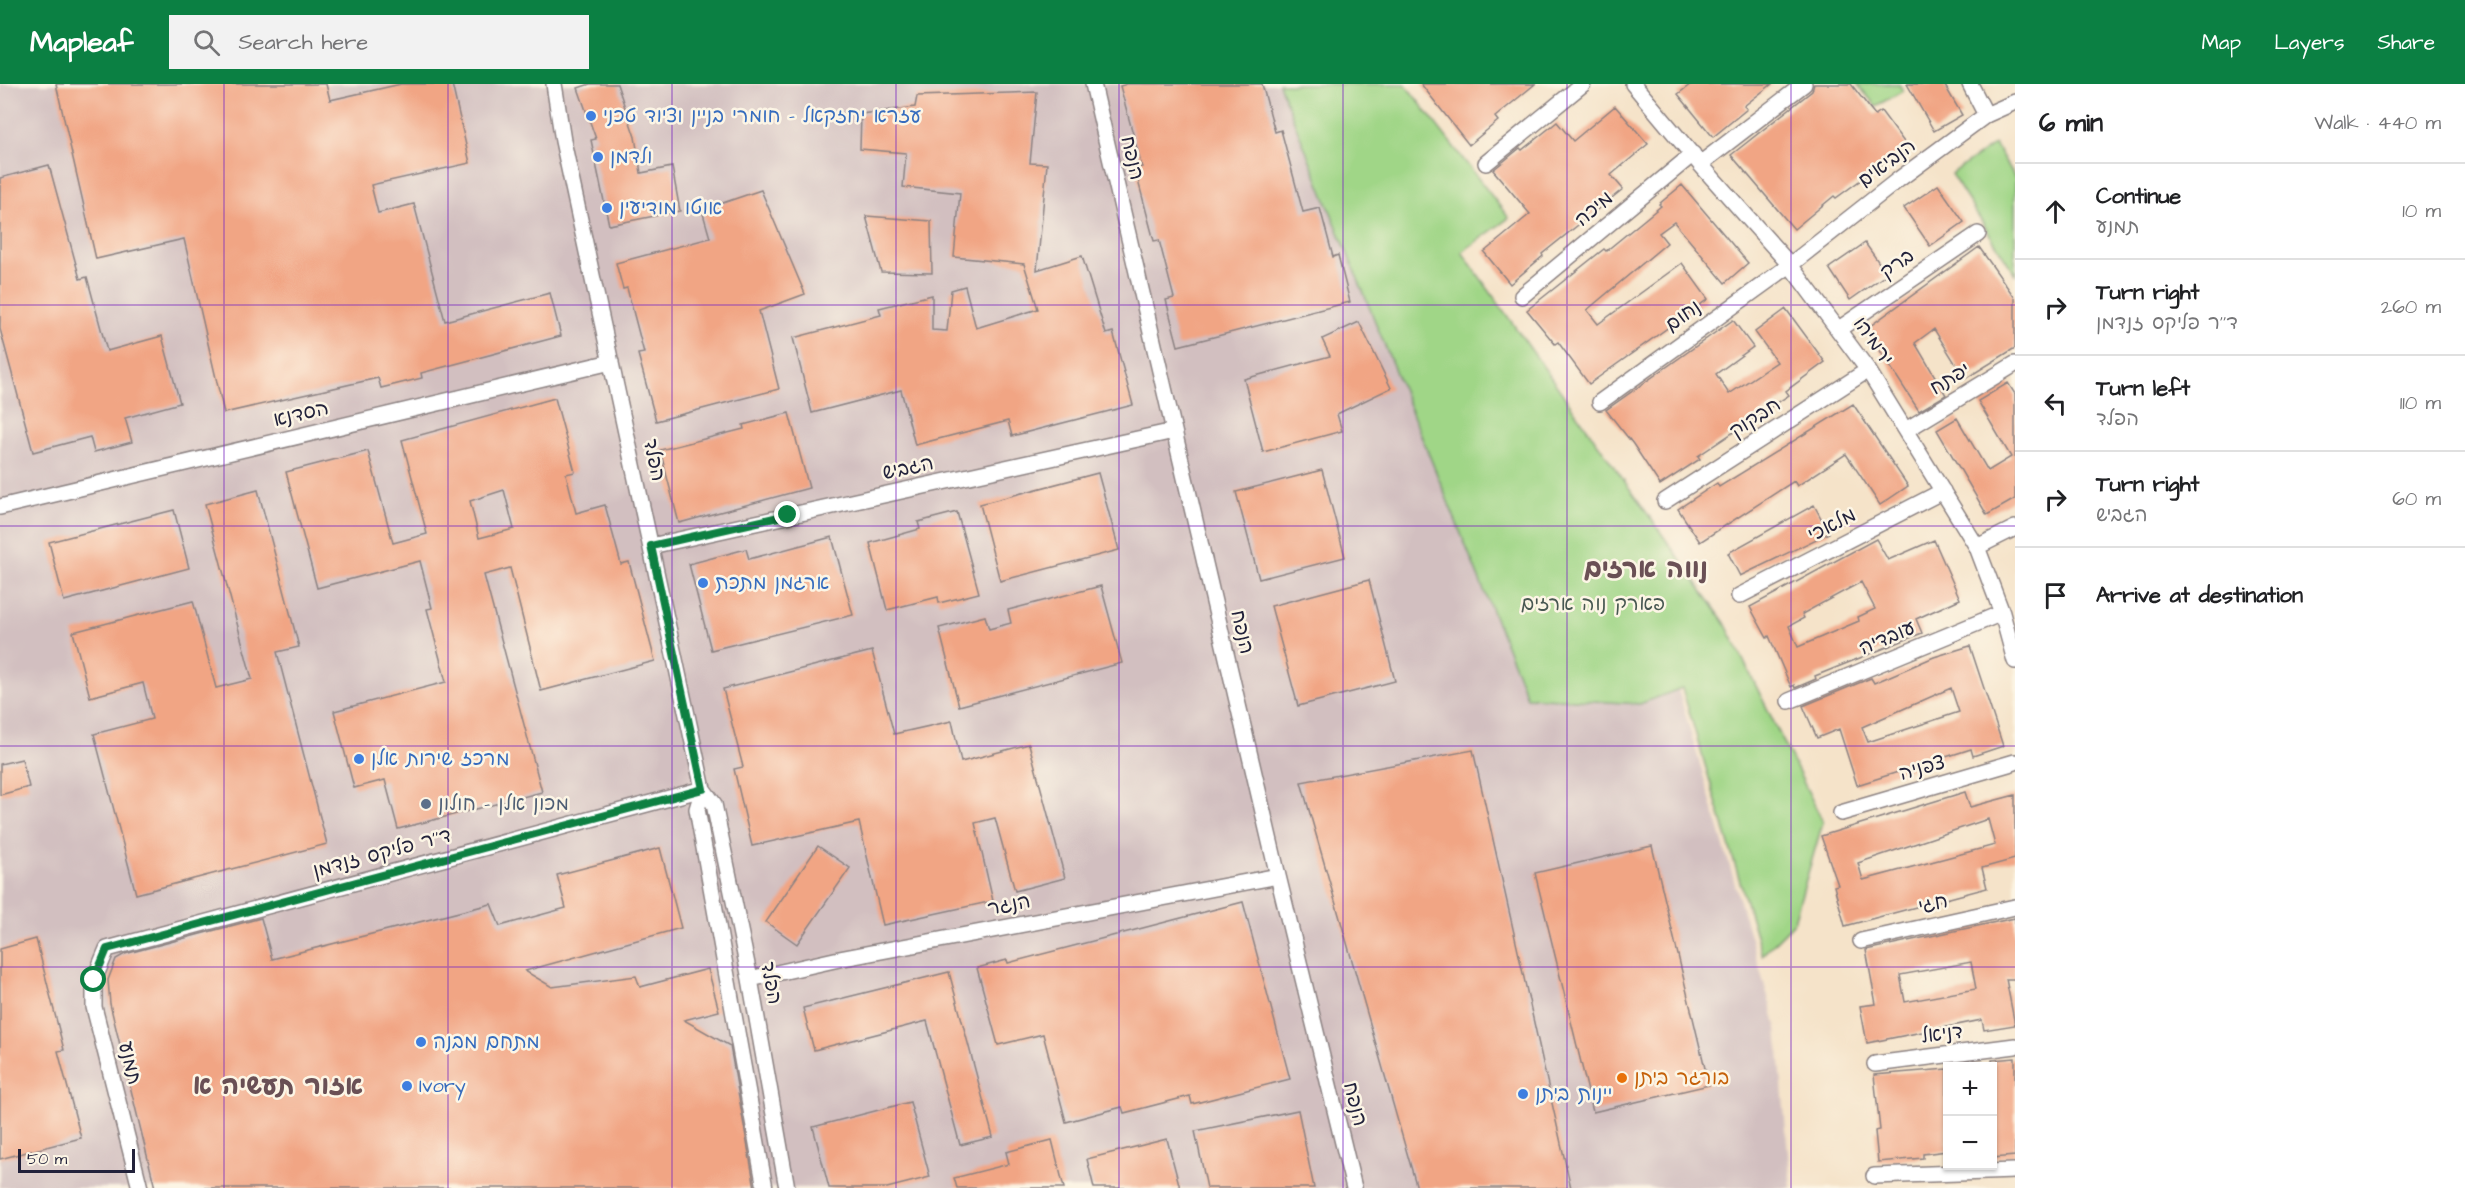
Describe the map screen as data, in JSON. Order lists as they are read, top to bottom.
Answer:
{
  "streets": {
    "street": [
      "הנפח",
      "הנביאים",
      "מיכה",
      "ברק",
      "נחום",
      "ירמיהו",
      "יפתח",
      "הסדנא",
      "חבקוק",
      "הפלד",
      "הגביש",
      "מלאכי",
      "עובדיה",
      "צפניה",
      "ד''ר פליקס זנדמן",
      "חגי",
      "הנגר",
      "דניאל",
      "תמנע"
    ]
  },
  "crossings": [
    ["הנפח", "הגביש"],
    ["הנפח", "הנגר"],
    ["הנביאים", "נחום"],
    ["הנביאים", "ירמיהו"],
    ["מיכה", "ירמיהו"],
    ["ברק", "ירמיהו"],
    ["נחום", "ירמיהו"],
    ["ירמיהו", "יפתח"],
    ["ירמיהו", "חבקוק"],
    ["ירמיהו", "מלאכי"],
    ["ירמיהו", "עובדיה"],
    ["הסדנא", "הפלד"],
    ["הפלד", "הגביש"],
    ["הפלד", "ד''ר פליקס זנדמן"],
    ["הפלד", "הנגר"],
    ["ד''ר פליקס זנדמן", "תמנע"]
  ],
  "districts": ["נווה ארזים", "אזור תעשיה א"],
  "parks": ["פארק נוה ארזים"],
  "places": [
    "עזרא יחזקאל - חומרי בניין וציוד טכני",
    "ולדמן",
    "אוטו מודיעין",
    "ארגמן מתכת",
    "מרכז שירות אלן",
    "מכון אלן - חולון",
    "מתחם מבנה",
    "בורגר ביתן",
    "Ivory",
    "יינות ביתן"
  ],
  "scale_bar": "50 m",
  "page": {
    "header": "Mapleaf",
    "search": "Search here",
    "nav": ["Map", "Layers", "Share"],
    "heading": ["6 min", "Walk · 440 m"],
    "list": [
      ["Continue", "תמנע", "10 m"],
      ["Turn right", "ד''ר פליקס זנדמן", "260 m"],
      ["Turn left", "הפלד", "110 m"],
      ["Turn right", "הגביש", "60 m"],
      "Arrive at destination"
    ],
    "map_buttons": ["+", "−"],
    "scale": "50 m"
  }
}
